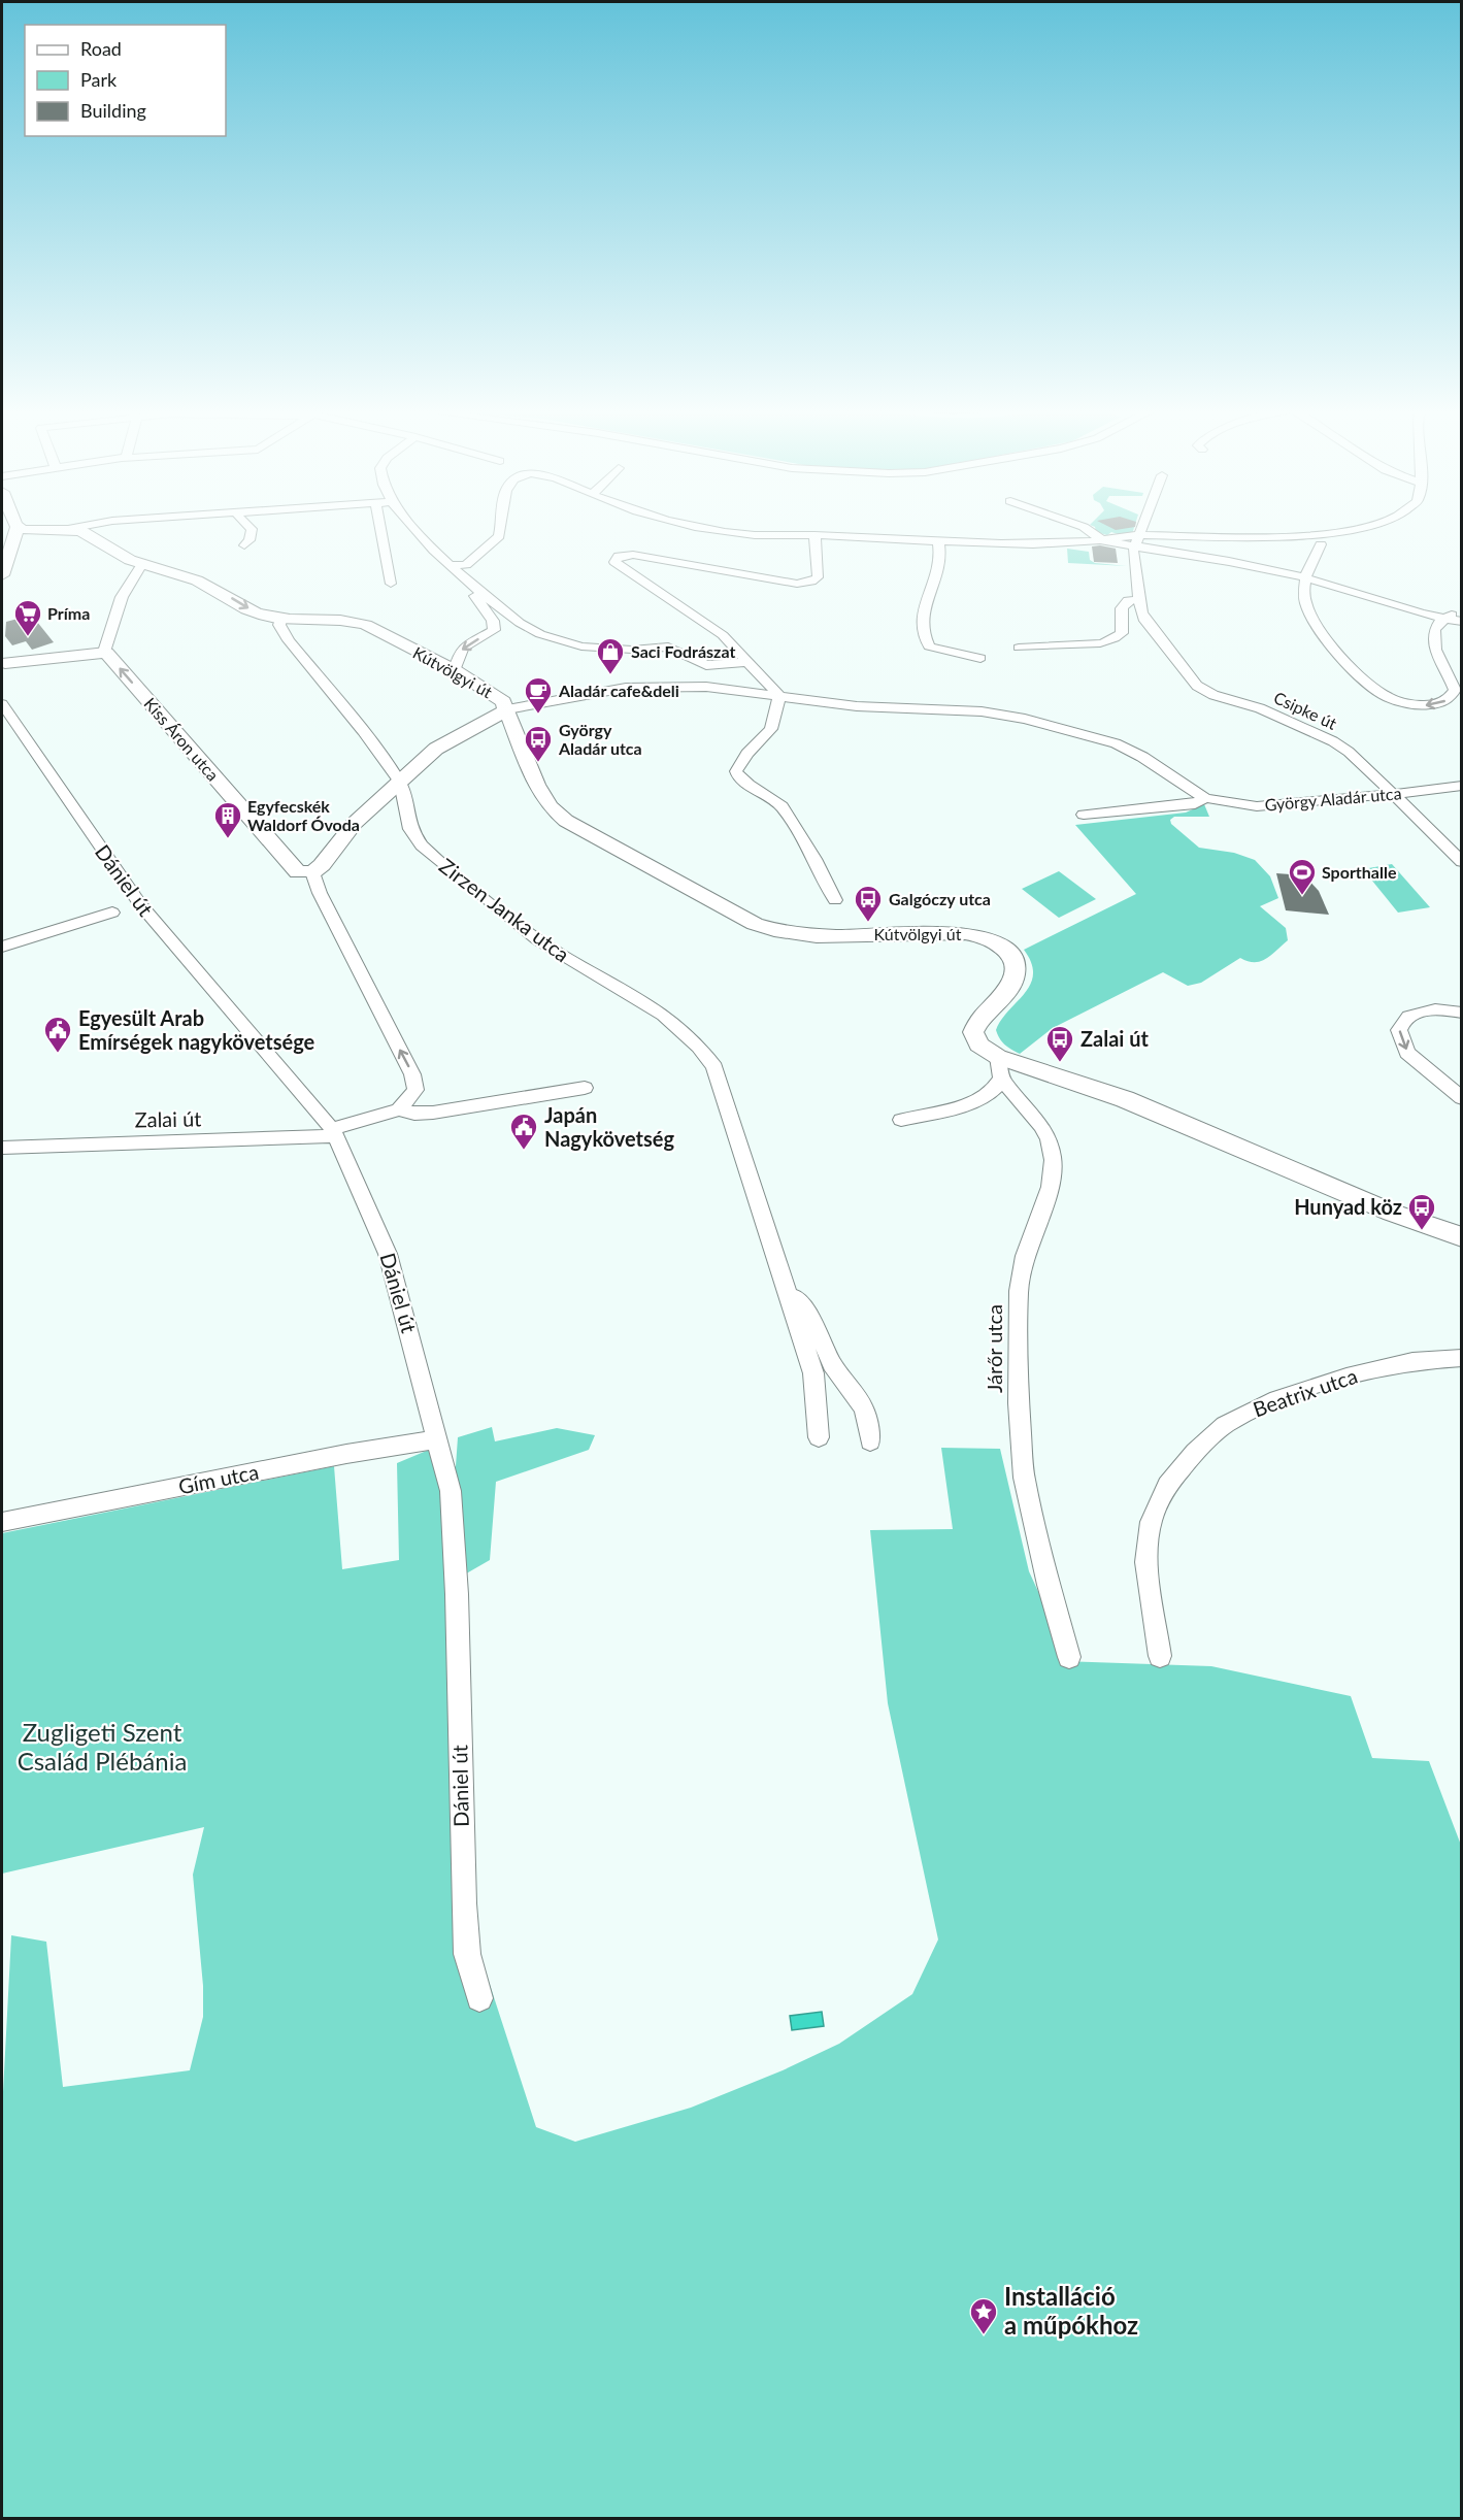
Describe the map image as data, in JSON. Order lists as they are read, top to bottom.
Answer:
{
  "streets": {
    "street": [
      "Kútvölgyi út",
      "Csipke út",
      "Kiss Áron utca",
      "György Aladár utca",
      "Dániel út",
      "Zirzen Janka utca",
      "Zalai út",
      "Járőr utca",
      "Beatrix utca",
      "Gím utca"
    ]
  },
  "crossings": [
    ["Kútvölgyi út", "György Aladár utca"],
    ["Kútvölgyi út", "Zirzen Janka utca"],
    ["Kútvölgyi út", "Járőr utca"],
    ["Csipke út", "György Aladár utca"],
    ["Kiss Áron utca", "György Aladár utca"],
    ["György Aladár utca", "Zirzen Janka utca"],
    ["Dániel út", "Zalai út"],
    ["Dániel út", "Gím utca"]
  ],
  "one_way": ["Kiss Áron utca"],
  "parks": ["Zugligeti Szent Család Plébánia"],
  "places": {
    "supermarket": ["Príma"],
    "shop": ["Saci Fodrászat"],
    "cafe": ["Aladár cafe&deli"],
    "bus stop": [
      "György Aladár utca",
      "Galgóczy utca",
      "Zalai út",
      "Hunyad köz"
    ],
    "building": ["Egyfecskék Waldorf Óvoda"],
    "sports": ["Sporthalle"],
    "public building": ["Egyesült Arab Emírségek nagykövetsége", "Japán Nagykövetség"],
    "place": ["Installáció a műpókhoz"]
  },
  "legend": ["Road", "Park", "Building"]
}
